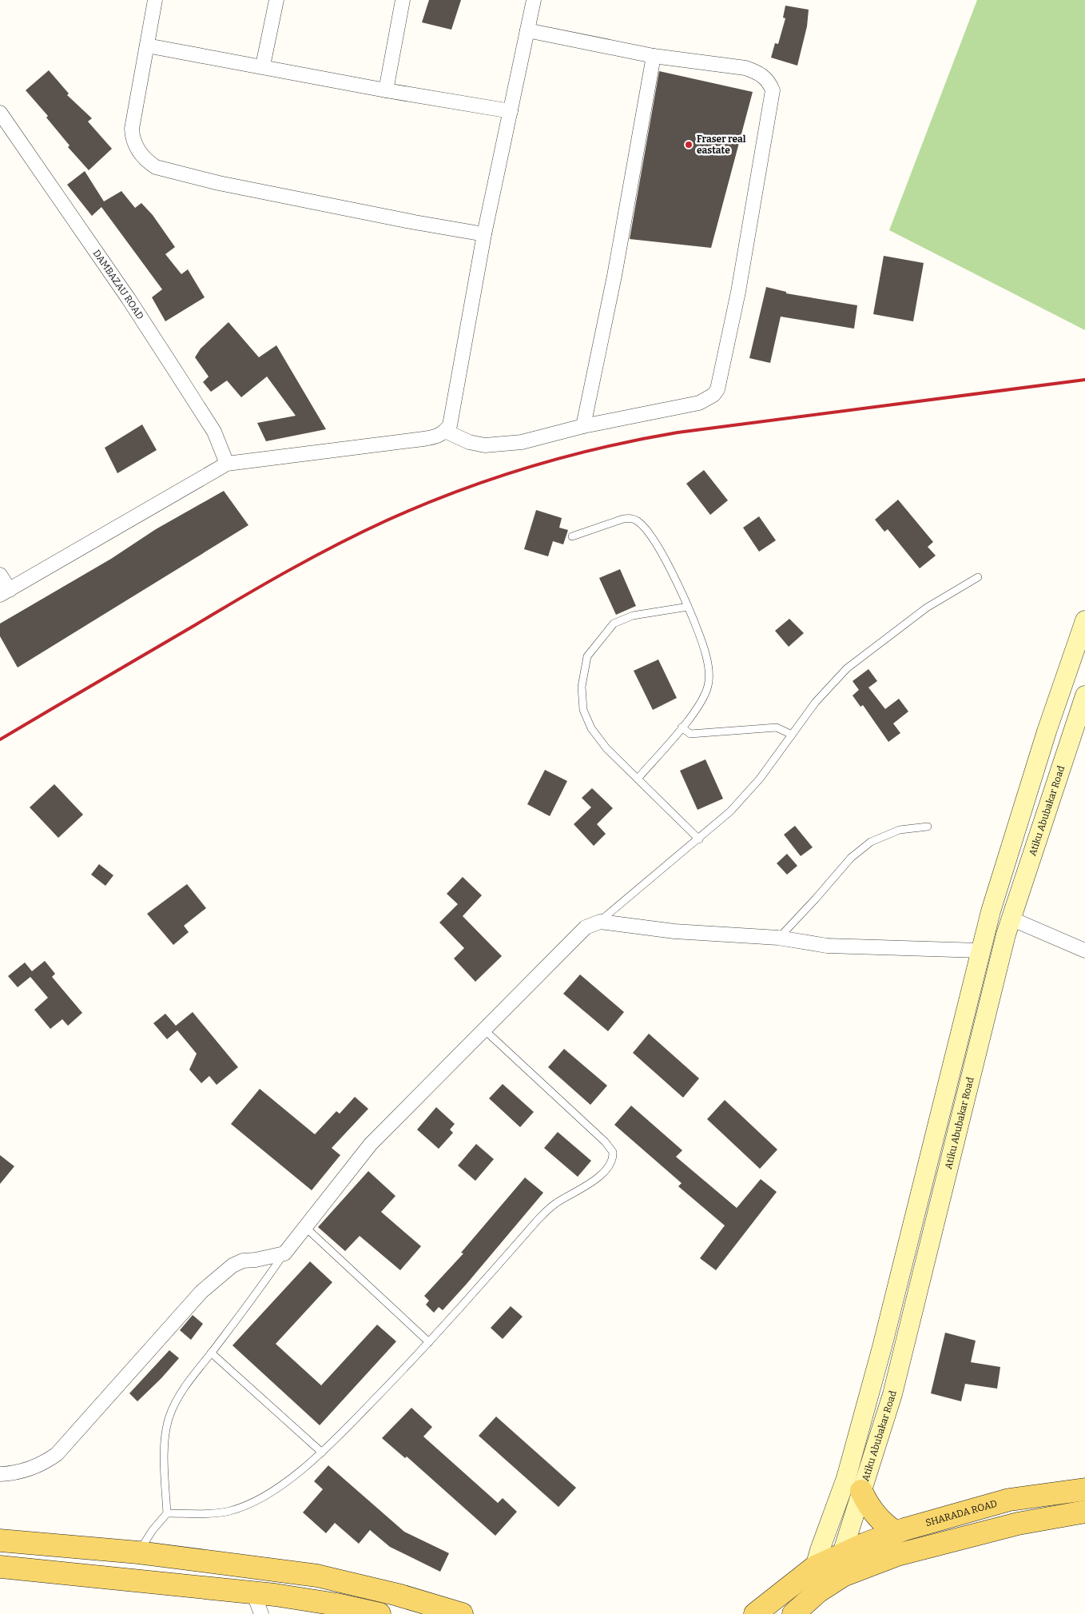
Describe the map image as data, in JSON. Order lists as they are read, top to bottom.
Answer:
{
  "streets": {
    "main road": ["SHARADA ROAD"],
    "street": ["DAMBAZAU ROAD", "Atiku Abubakar Road"]
  },
  "crossings": [
    ["Atiku Abubakar Road", "SHARADA ROAD"]
  ],
  "places": ["Fraser real eastate"]
}
